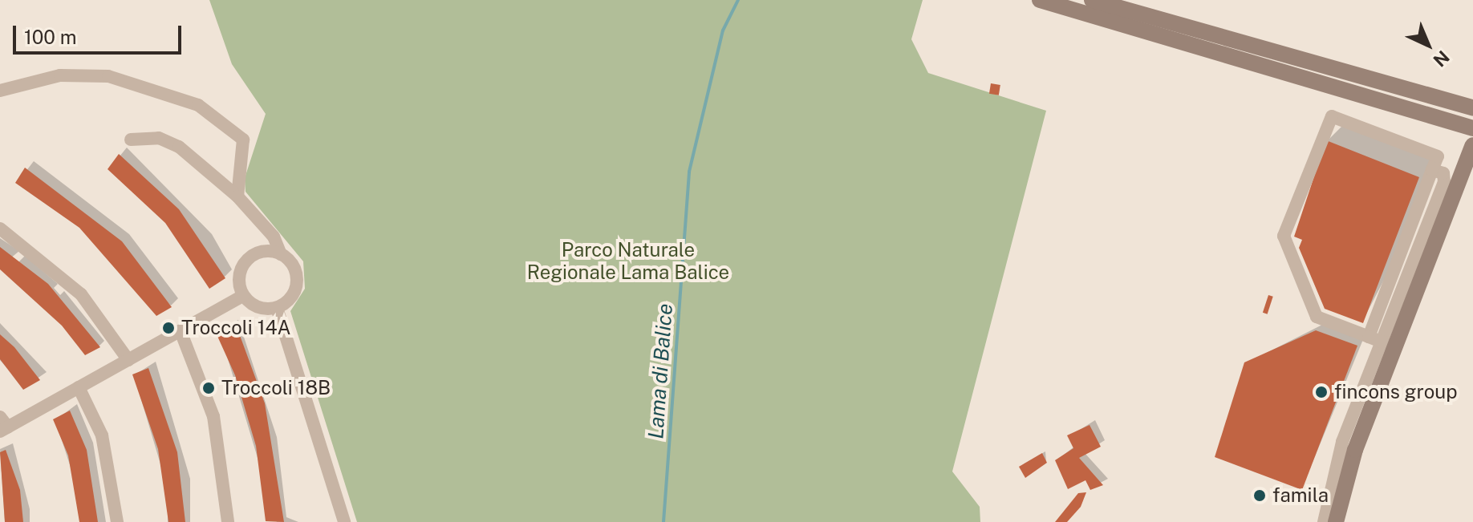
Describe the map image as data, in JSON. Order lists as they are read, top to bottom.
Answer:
{
  "water": ["Lama di Balice"],
  "parks": ["Parco Naturale Regionale Lama Balice"],
  "places": [
    "Troccoli 14A",
    "Troccoli 18B",
    "fincons group",
    "famila"
  ],
  "scale_bar": "100 m",
  "north": "bottom right"
}
